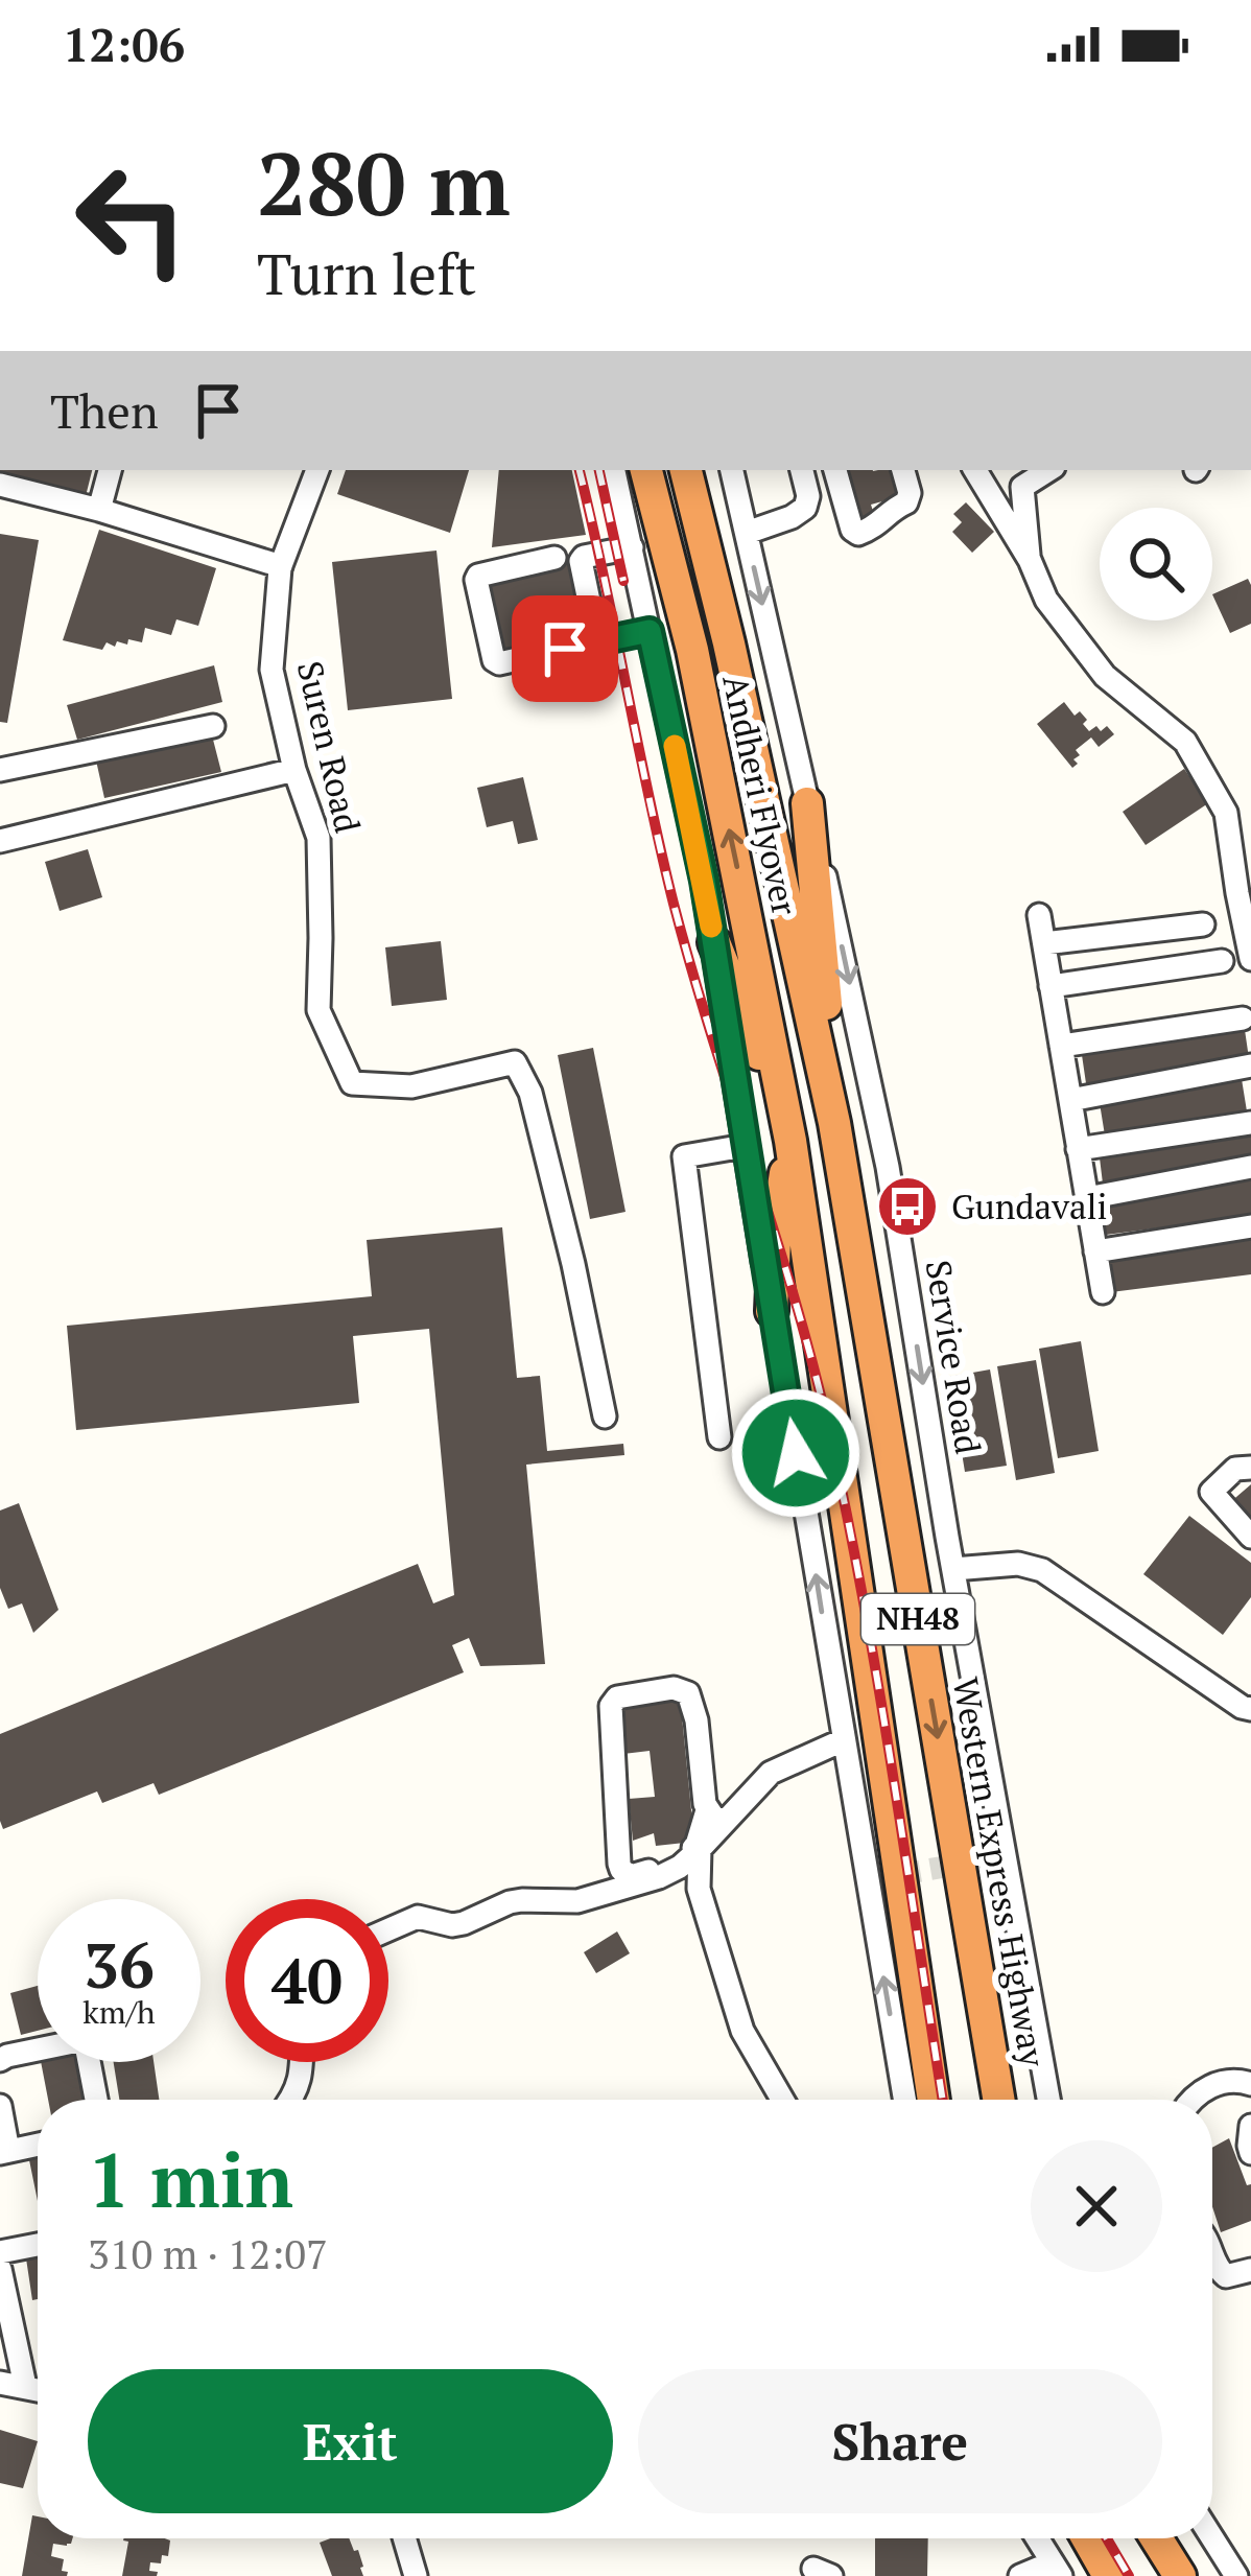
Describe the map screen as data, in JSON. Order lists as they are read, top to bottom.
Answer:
{
  "streets": {
    "highway": ["Andheri Flyover", "NH48", "Western Express Highway"],
    "street": ["Suren Road", "Service Road"]
  },
  "crossings": [
    ["Andheri Flyover", "NH48"],
    ["Andheri Flyover", "Western Express Highway"]
  ],
  "places": {
    "bus stop": ["Gundavali"]
  },
  "page": {
    "status": "12:06",
    "turn": ["280 m", "Turn left"],
    "then": "Then",
    "speed": "36 km/h",
    "limit": "40",
    "heading": ["1 min", "310 m · 12:07"],
    "buttons": ["Exit", "Share"]
  }
}
